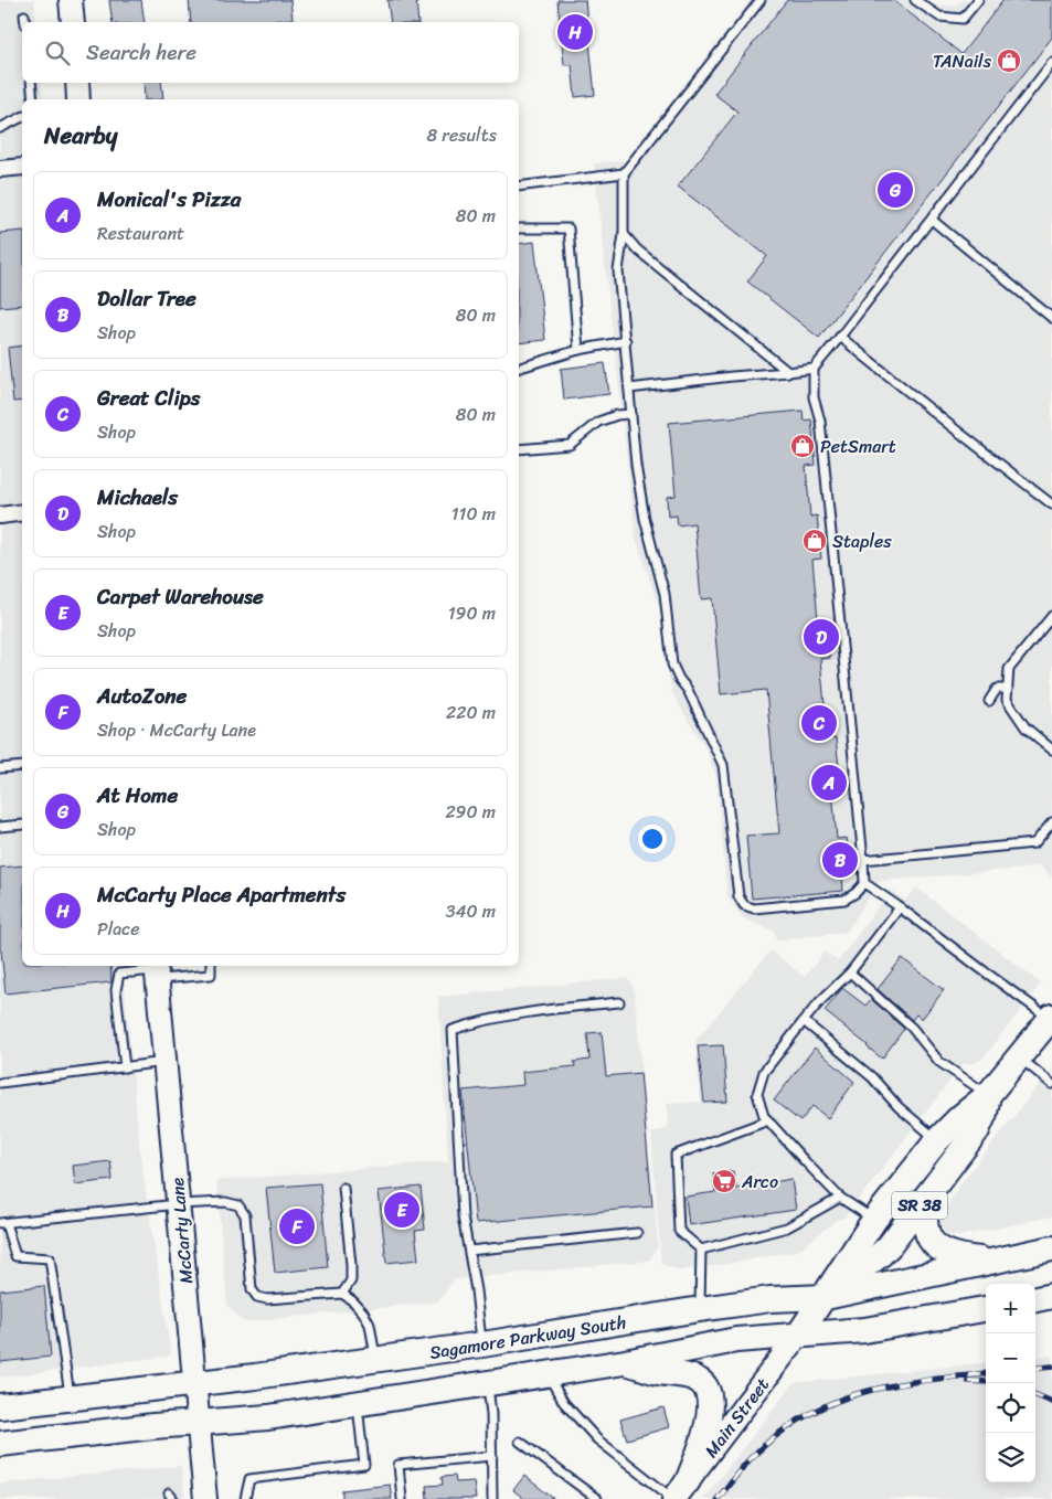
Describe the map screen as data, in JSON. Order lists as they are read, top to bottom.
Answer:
{
  "streets": {
    "main road": [
      "SR 38",
      "McCarty Lane",
      "Sagamore Parkway South",
      "Main Street"
    ]
  },
  "crossings": [
    ["SR 38", "Sagamore Parkway South"],
    ["SR 38", "Main Street"],
    ["McCarty Lane", "Sagamore Parkway South"]
  ],
  "places": {
    "shop": ["TANails", "PetSmart", "Staples"],
    "supermarket": ["Arco"]
  },
  "page": {
    "pins": [
      "H",
      "G",
      "D",
      "C",
      "A",
      "B",
      "E",
      "F"
    ],
    "search": "Search here",
    "heading": ["Nearby", "8 results"],
    "list": [
      {
        "mark": "A",
        "name": "Monical's Pizza",
        "note": "Restaurant",
        "value": "80 m"
      },
      {
        "mark": "B",
        "name": "Dollar Tree",
        "note": "Shop",
        "value": "80 m"
      },
      {
        "mark": "C",
        "name": "Great Clips",
        "note": "Shop",
        "value": "80 m"
      },
      {
        "mark": "D",
        "name": "Michaels",
        "note": "Shop",
        "value": "110 m"
      },
      {
        "mark": "E",
        "name": "Carpet Warehouse",
        "note": "Shop",
        "value": "190 m"
      },
      {
        "mark": "F",
        "name": "AutoZone",
        "note": "Shop · McCarty Lane",
        "value": "220 m"
      },
      {
        "mark": "G",
        "name": "At Home",
        "note": "Shop",
        "value": "290 m"
      },
      {
        "mark": "H",
        "name": "McCarty Place Apartments",
        "note": "Place",
        "value": "340 m"
      }
    ],
    "map_buttons": ["+", "−"]
  }
}
